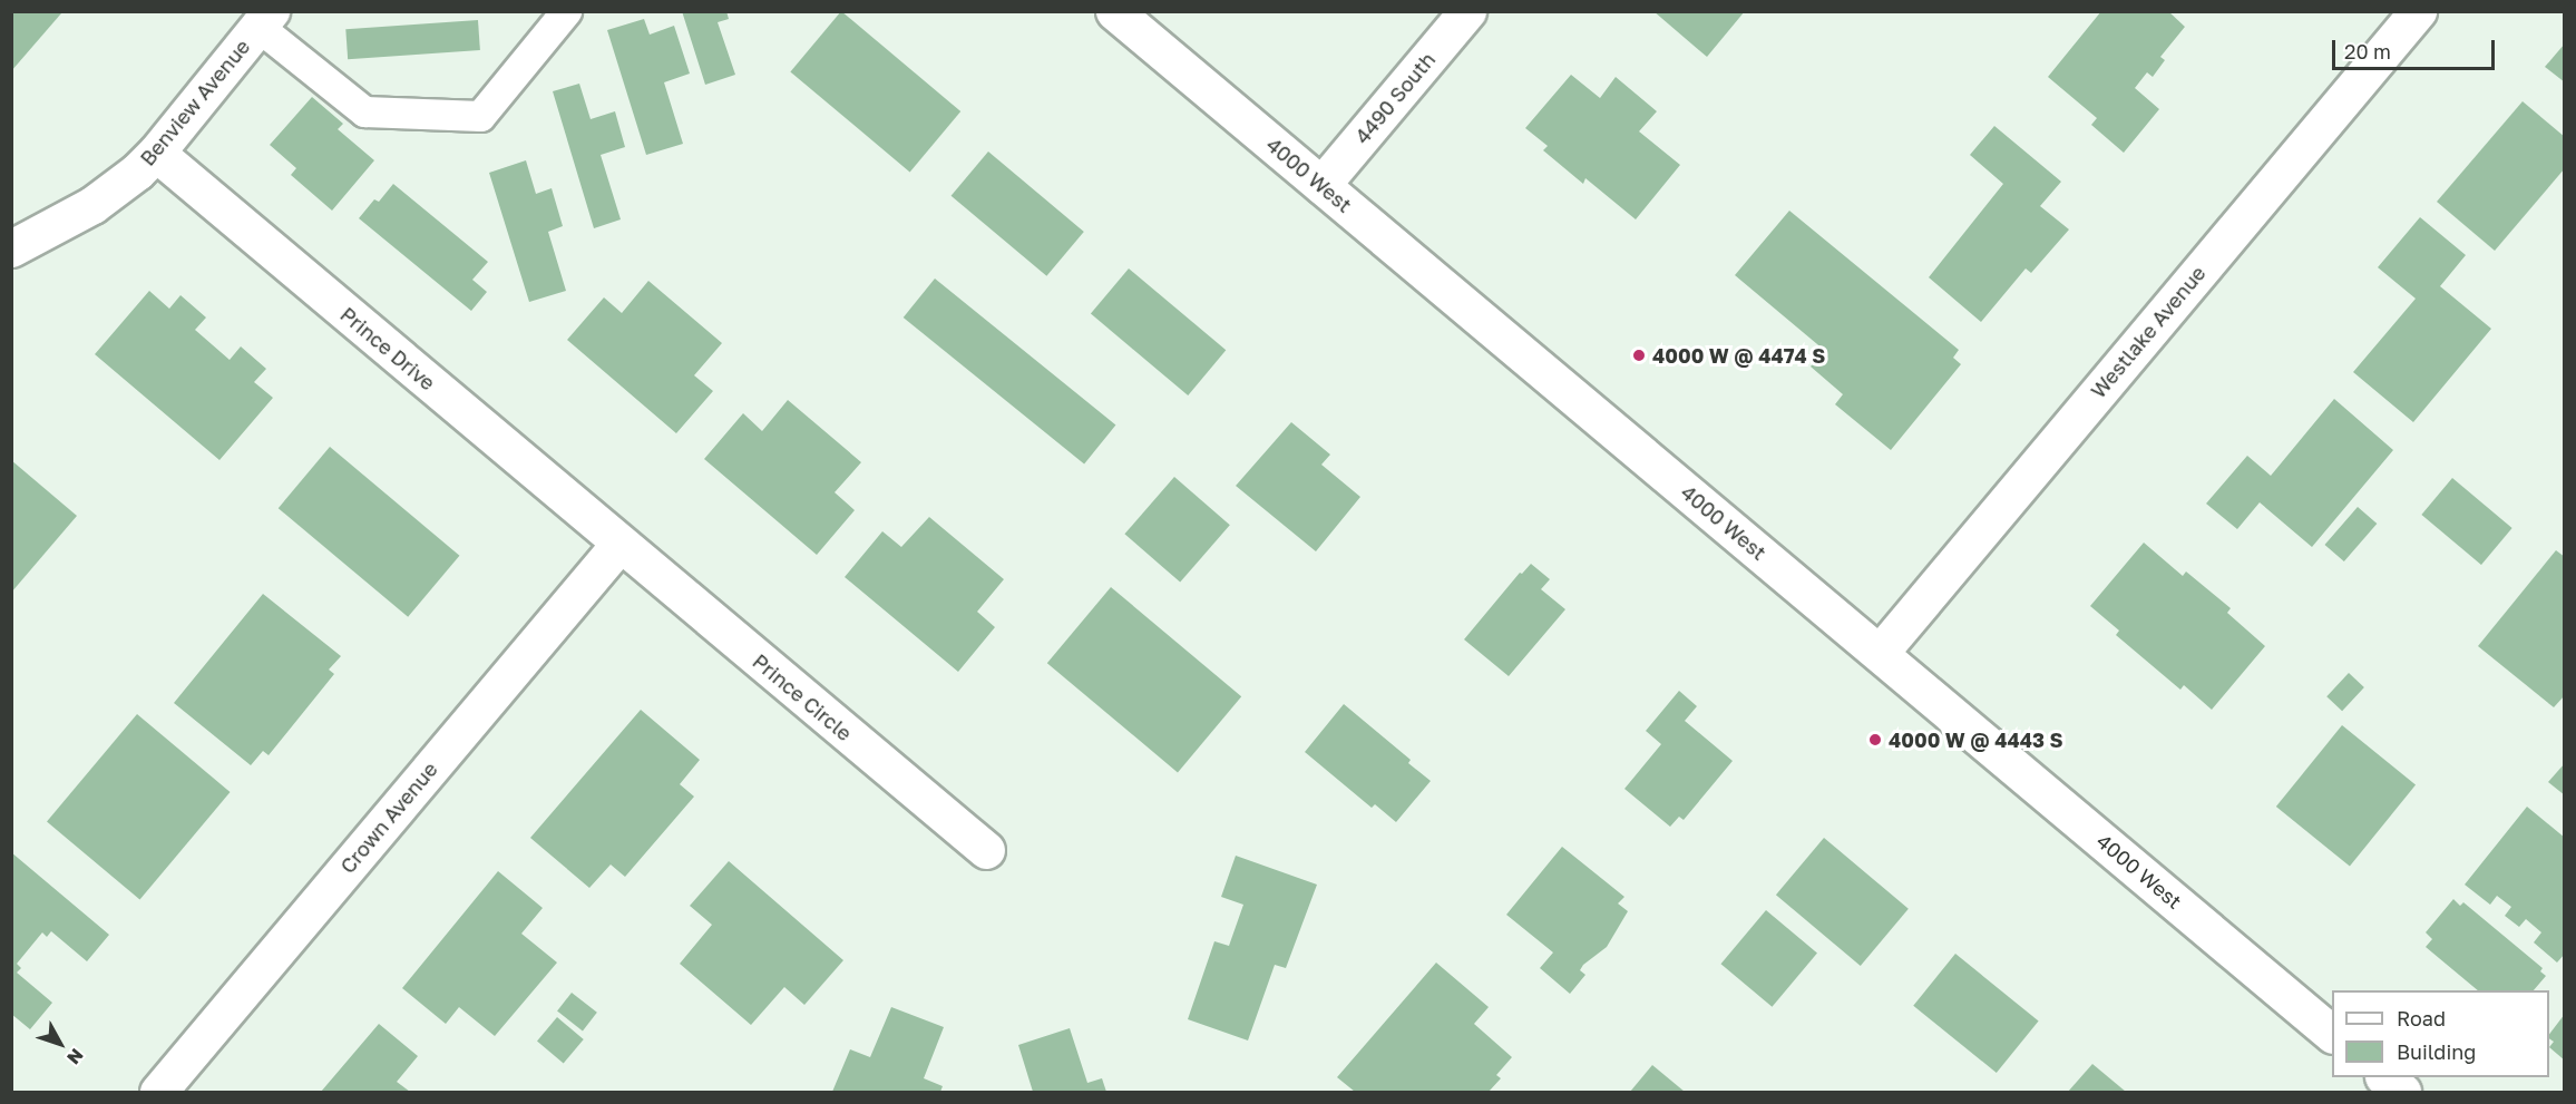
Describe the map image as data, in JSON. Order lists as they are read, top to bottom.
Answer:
{
  "streets": {
    "street": [
      "4490 South",
      "Benview Avenue",
      "4000 West",
      "Westlake Avenue",
      "Prince Drive",
      "Prince Circle",
      "Crown Avenue"
    ]
  },
  "crossings": [
    ["4490 South", "4000 West"],
    ["Benview Avenue", "Prince Drive"],
    ["4000 West", "Westlake Avenue"],
    ["Prince Drive", "Prince Circle"],
    ["Prince Drive", "Crown Avenue"],
    ["Prince Circle", "Crown Avenue"]
  ],
  "places": ["4000 W @ 4474 S", "4000 W @ 4443 S"],
  "legend": ["Road", "Building"],
  "scale_bar": "20 m",
  "north": "bottom right"
}
